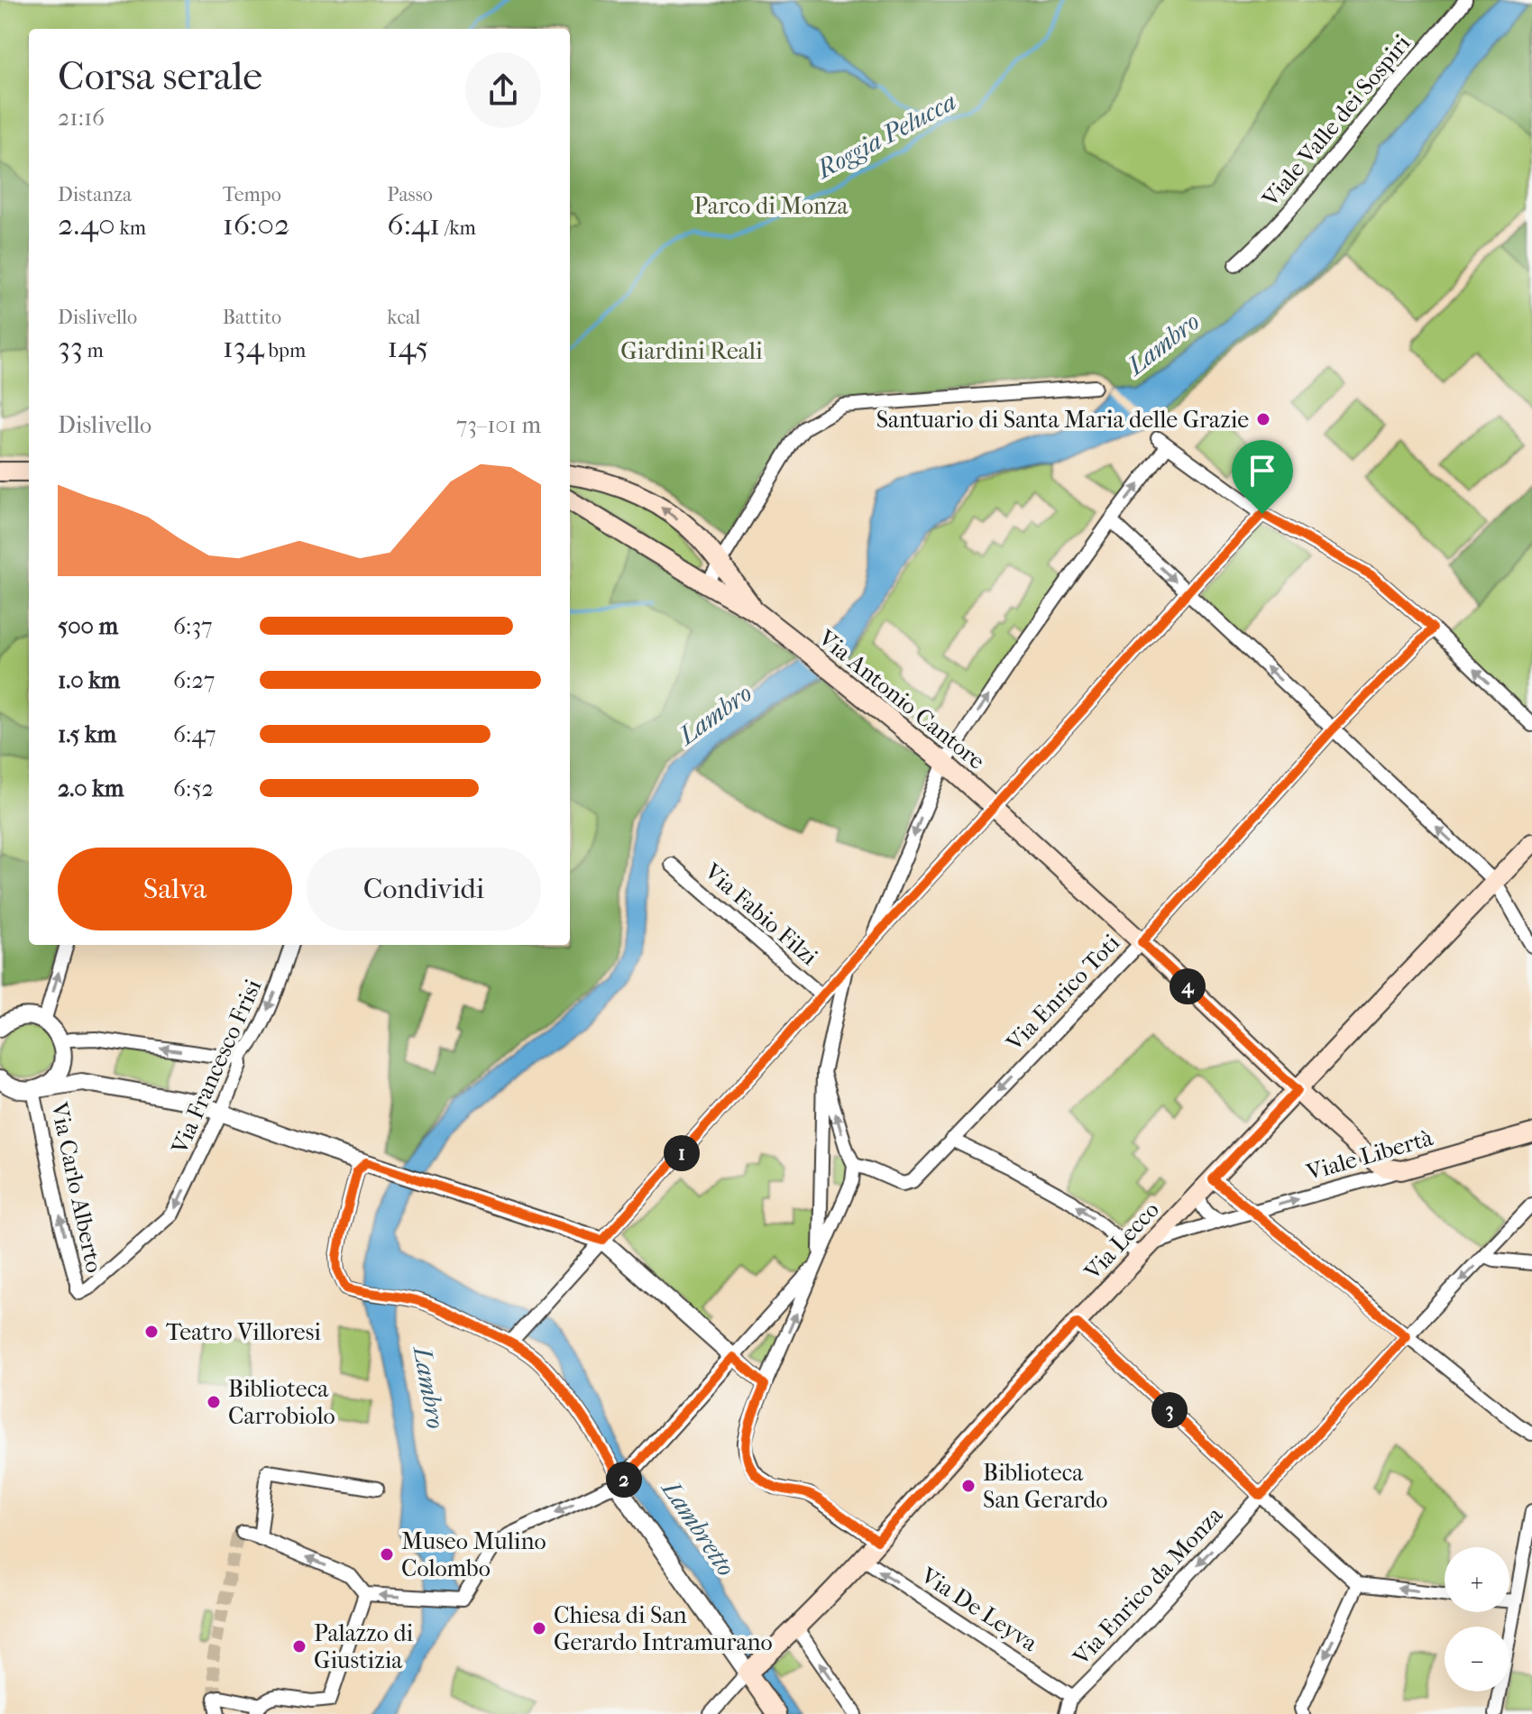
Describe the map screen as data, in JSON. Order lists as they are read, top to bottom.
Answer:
{
  "streets": {
    "main road": ["Via Antonio Cantore", "Viale Libertà", "Via Lecco"],
    "street": [
      "Viale Valle dei Sospiri",
      "Via Fabio Filzi",
      "Via Enrico Toti",
      "Via Francesco Frisi",
      "Via Carlo Alberto",
      "Via Enrico da Monza",
      "Via De Leyva"
    ]
  },
  "crossings": [
    ["Via Antonio Cantore", "Via Enrico Toti"],
    ["Via Antonio Cantore", "Viale Libertà"],
    ["Via Antonio Cantore", "Via Lecco"],
    ["Via Francesco Frisi", "Via Carlo Alberto"],
    ["Viale Libertà", "Via Lecco"],
    ["Via Lecco", "Via De Leyva"],
    ["Via Enrico da Monza", "Via De Leyva"]
  ],
  "one_way": [
    "Via Francesco Frisi",
    "Viale Libertà",
    "Via Carlo Alberto",
    "Via Enrico da Monza",
    "Via De Leyva"
  ],
  "water": ["Roggia Pelucca", "Lambro", "Lambretto"],
  "parks": ["Parco di Monza", "Giardini Reali"],
  "places": [
    "Santuario di Santa Maria delle Grazie",
    "Teatro Villoresi",
    "Biblioteca Carrobiolo",
    "Biblioteca San Gerardo",
    "Museo Mulino Colombo",
    "Chiesa di San Gerardo Intramurano",
    "Palazzo di Giustizia"
  ],
  "page": {
    "heading": ["Corsa serale", "21:16"],
    "stats": [
      ["Distanza", "2.40 km"],
      ["Tempo", "16:02"],
      ["Passo", "6:41 /km"],
      ["Dislivello", "33 m"],
      ["Battito", "134 bpm"],
      ["kcal", "145"]
    ],
    "chart": ["Dislivello", "73–101 m"],
    "list": [
      {
        "name": "500 m",
        "note": "6:37"
      },
      {
        "name": "1.0 km",
        "note": "6:27"
      },
      {
        "name": "1.5 km",
        "note": "6:47"
      },
      {
        "name": "2.0 km",
        "note": "6:52"
      }
    ],
    "buttons": ["Salva", "Condividi"],
    "pins": [
      "4",
      "1",
      "3",
      "2"
    ],
    "map_buttons": ["+", "−"]
  }
}
